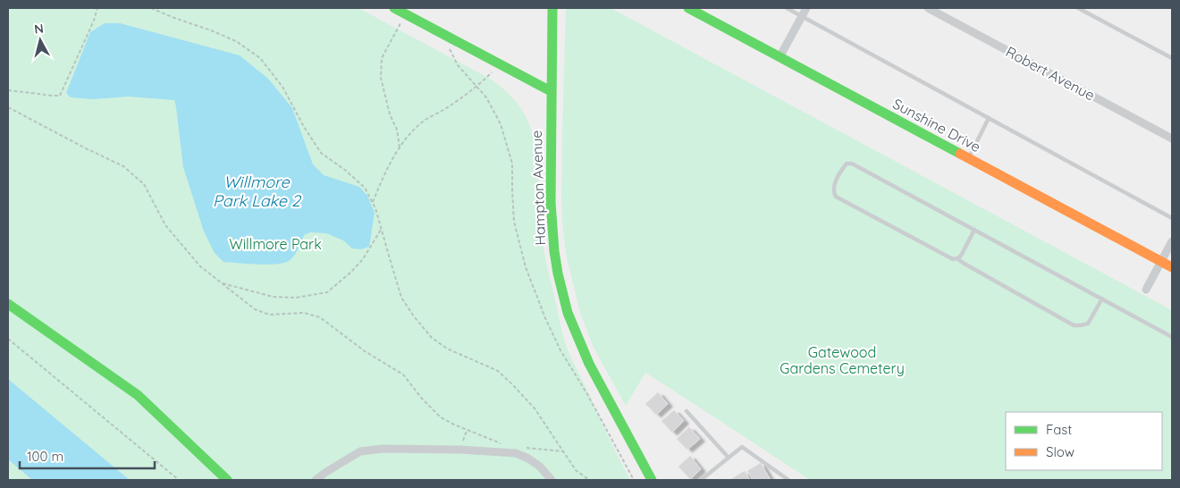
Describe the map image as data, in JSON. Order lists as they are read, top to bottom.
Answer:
{
  "streets": {
    "street": ["Robert Avenue", "Sunshine Drive", "Hampton Avenue"]
  },
  "water": ["Willmore Park Lake 2"],
  "parks": ["Willmore Park", "Gatewood Gardens Cemetery"],
  "legend": ["Fast", "Slow"],
  "scale_bar": "100 m",
  "north": "top"
}
